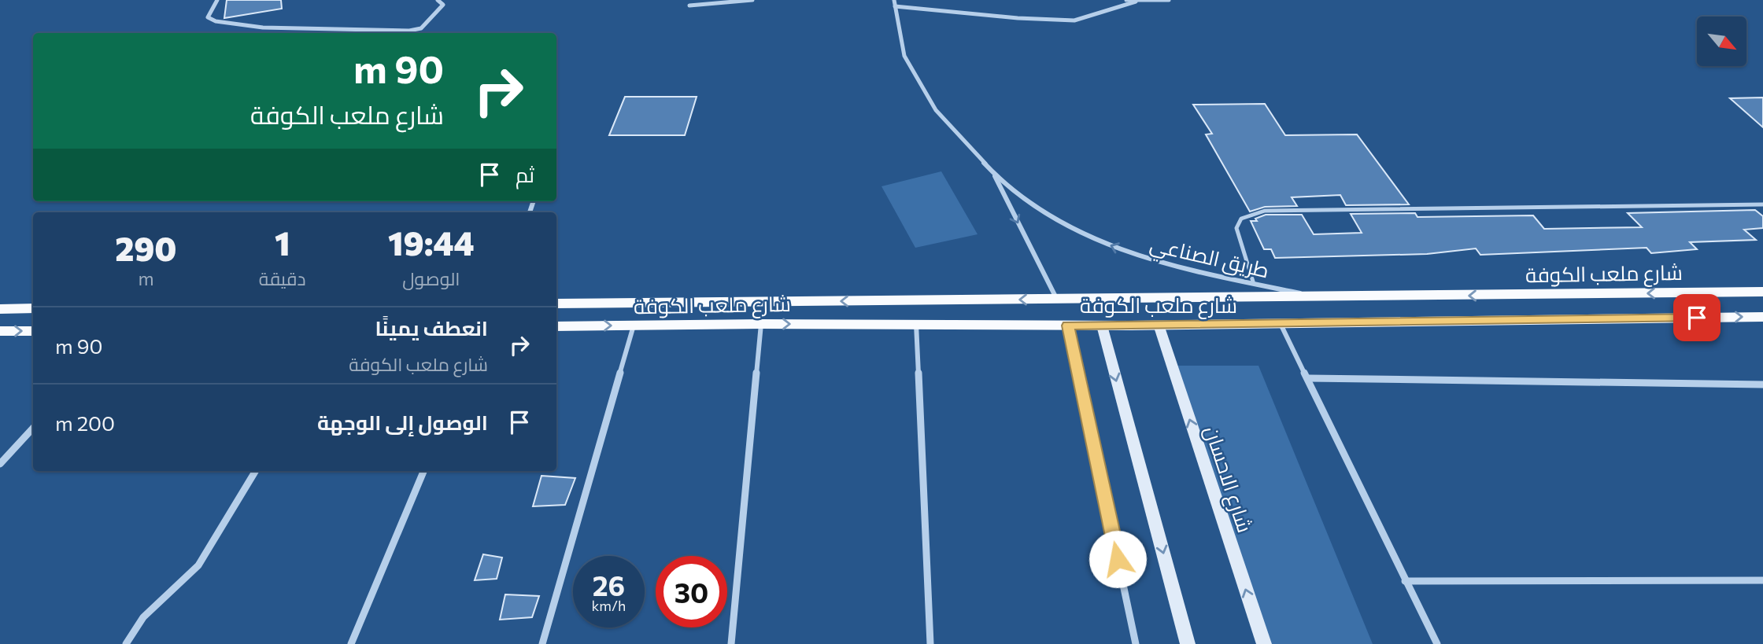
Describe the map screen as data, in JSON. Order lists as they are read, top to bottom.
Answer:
{
  "streets": {
    "main road": ["شارع ملعب الكوفة"],
    "street": ["طريق الصناعي", "شارع الاحسان"]
  },
  "crossings": [
    ["طريق الصناعي", "شارع ملعب الكوفة"],
    ["شارع ملعب الكوفة", "شارع الاحسان"]
  ],
  "one_way": ["طريق الصناعي"],
  "north": "bottom right",
  "page": {
    "turn": ["90 m", "شارع ملعب الكوفة"],
    "then": "ثم",
    "eta": [
      "19:44",
      "الوصول",
      "1",
      "دقيقة",
      "290",
      "m"
    ],
    "list": [
      {
        "name": "انعطف يمينًا",
        "note": "شارع ملعب الكوفة",
        "value": "90 m"
      },
      {
        "name": "الوصول إلى الوجهة",
        "value": "200 m"
      }
    ],
    "speed": "26 km/h",
    "limit": "30"
  }
}
